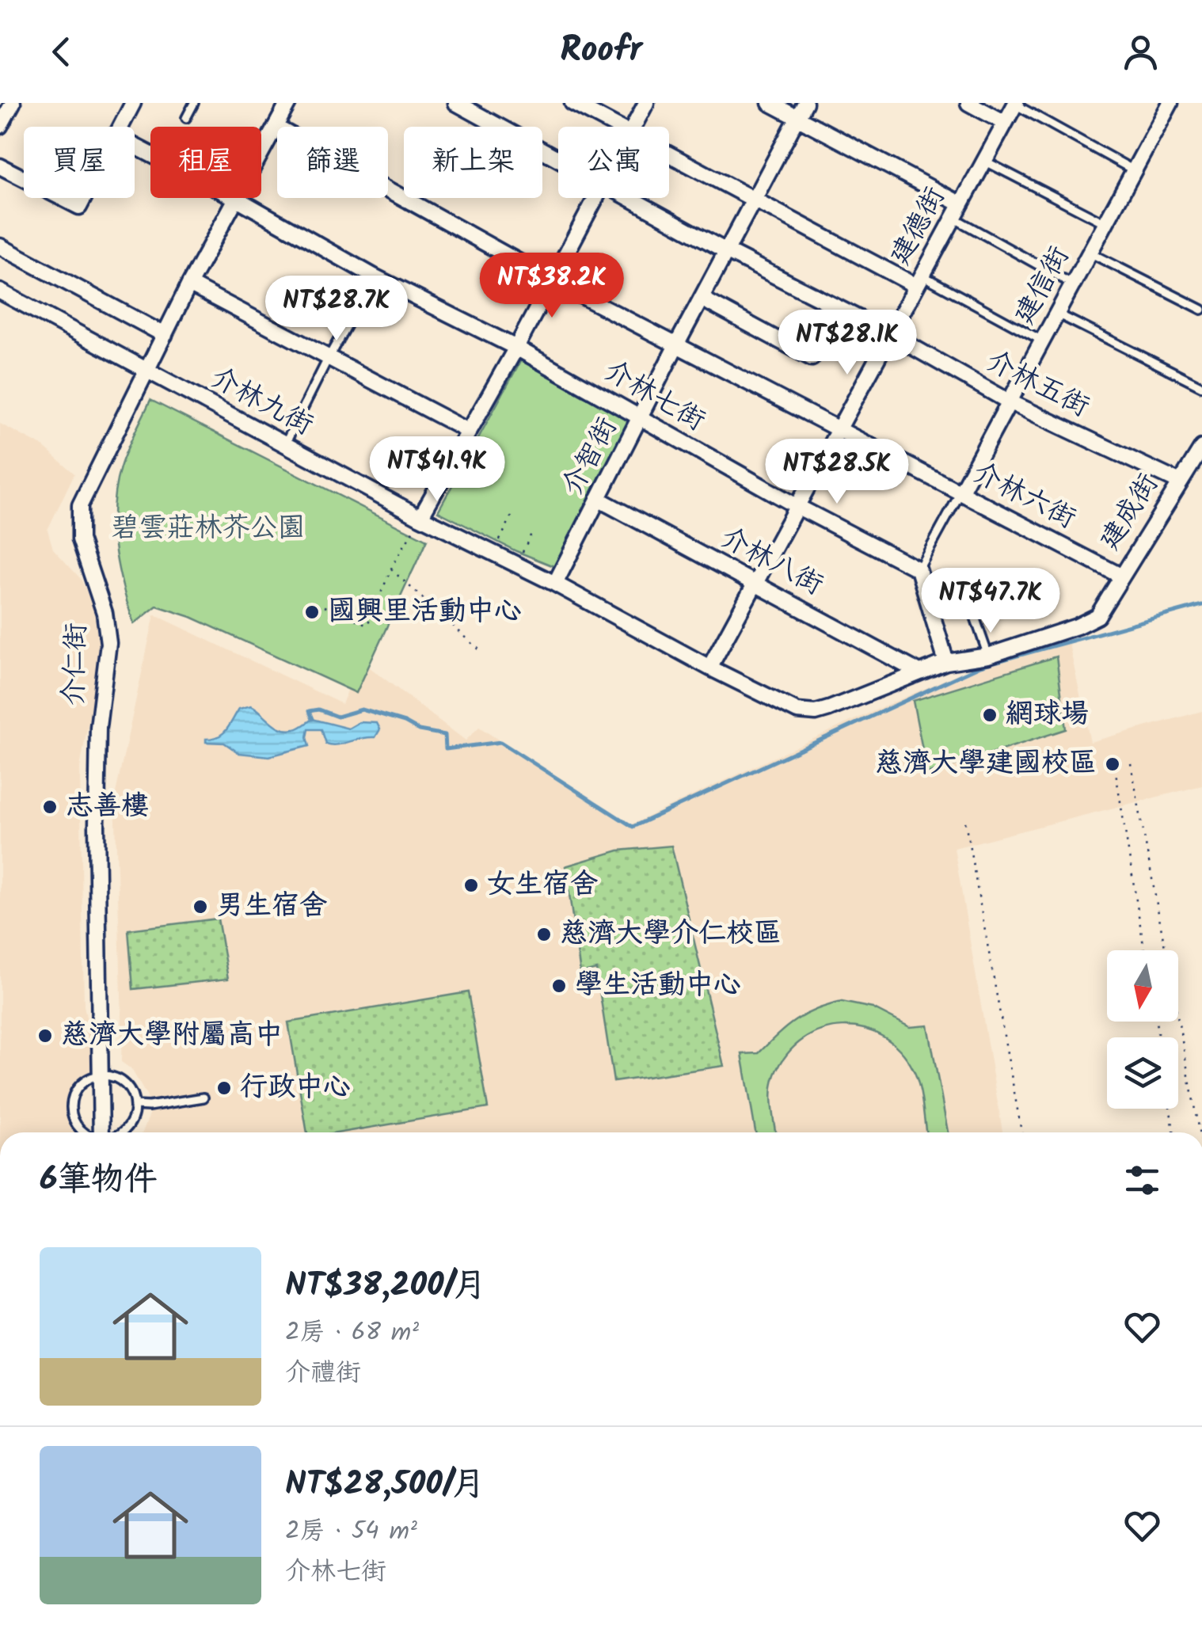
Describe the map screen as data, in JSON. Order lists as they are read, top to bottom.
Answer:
{
  "streets": {
    "street": [
      "建德街",
      "建信街",
      "介林五街",
      "介林七街",
      "介林九街",
      "介智街",
      "介林六街",
      "建成街",
      "介林八街",
      "介仁街"
    ]
  },
  "crossings": [
    ["建德街", "介林五街"],
    ["建德街", "介林七街"],
    ["建德街", "介林九街"],
    ["建德街", "介林六街"],
    ["建德街", "建成街"],
    ["建德街", "介林八街"],
    ["建信街", "介林五街"],
    ["建信街", "介林六街"],
    ["介林五街", "介智街"],
    ["介林五街", "建成街"],
    ["介林七街", "介智街"],
    ["介林七街", "介仁街"],
    ["介林九街", "介智街"],
    ["介林九街", "建成街"],
    ["介林九街", "介仁街"],
    ["介智街", "介林六街"],
    ["介智街", "介林八街"],
    ["介林六街", "建成街"],
    ["介林六街", "介仁街"],
    ["建成街", "介林八街"]
  ],
  "parks": ["碧雲莊林芥公園"],
  "places": [
    "國興里活動中心",
    "網球場",
    "慈濟大學建國校區",
    "志善樓",
    "女生宿舍",
    "男生宿舍",
    "慈濟大學介仁校區",
    "學生活動中心",
    "慈濟大學附屬高中",
    "行政中心"
  ],
  "north": "bottom",
  "page": {
    "header": "Roofr",
    "chip": [
      "買屋",
      "租屋",
      "篩選",
      "新上架",
      "公寓"
    ],
    "price": [
      "NT$38.2K",
      "NT$28.7K",
      "NT$28.1K",
      "NT$41.9K",
      "NT$28.5K",
      "NT$47.7K"
    ],
    "heading": "6筆物件",
    "list": [
      {
        "name": "NT$38,200/月",
        "note": "2房 · 68 m² · 介禮街"
      },
      {
        "name": "NT$28,500/月",
        "note": "2房 · 54 m² · 介林七街"
      }
    ]
  }
}
